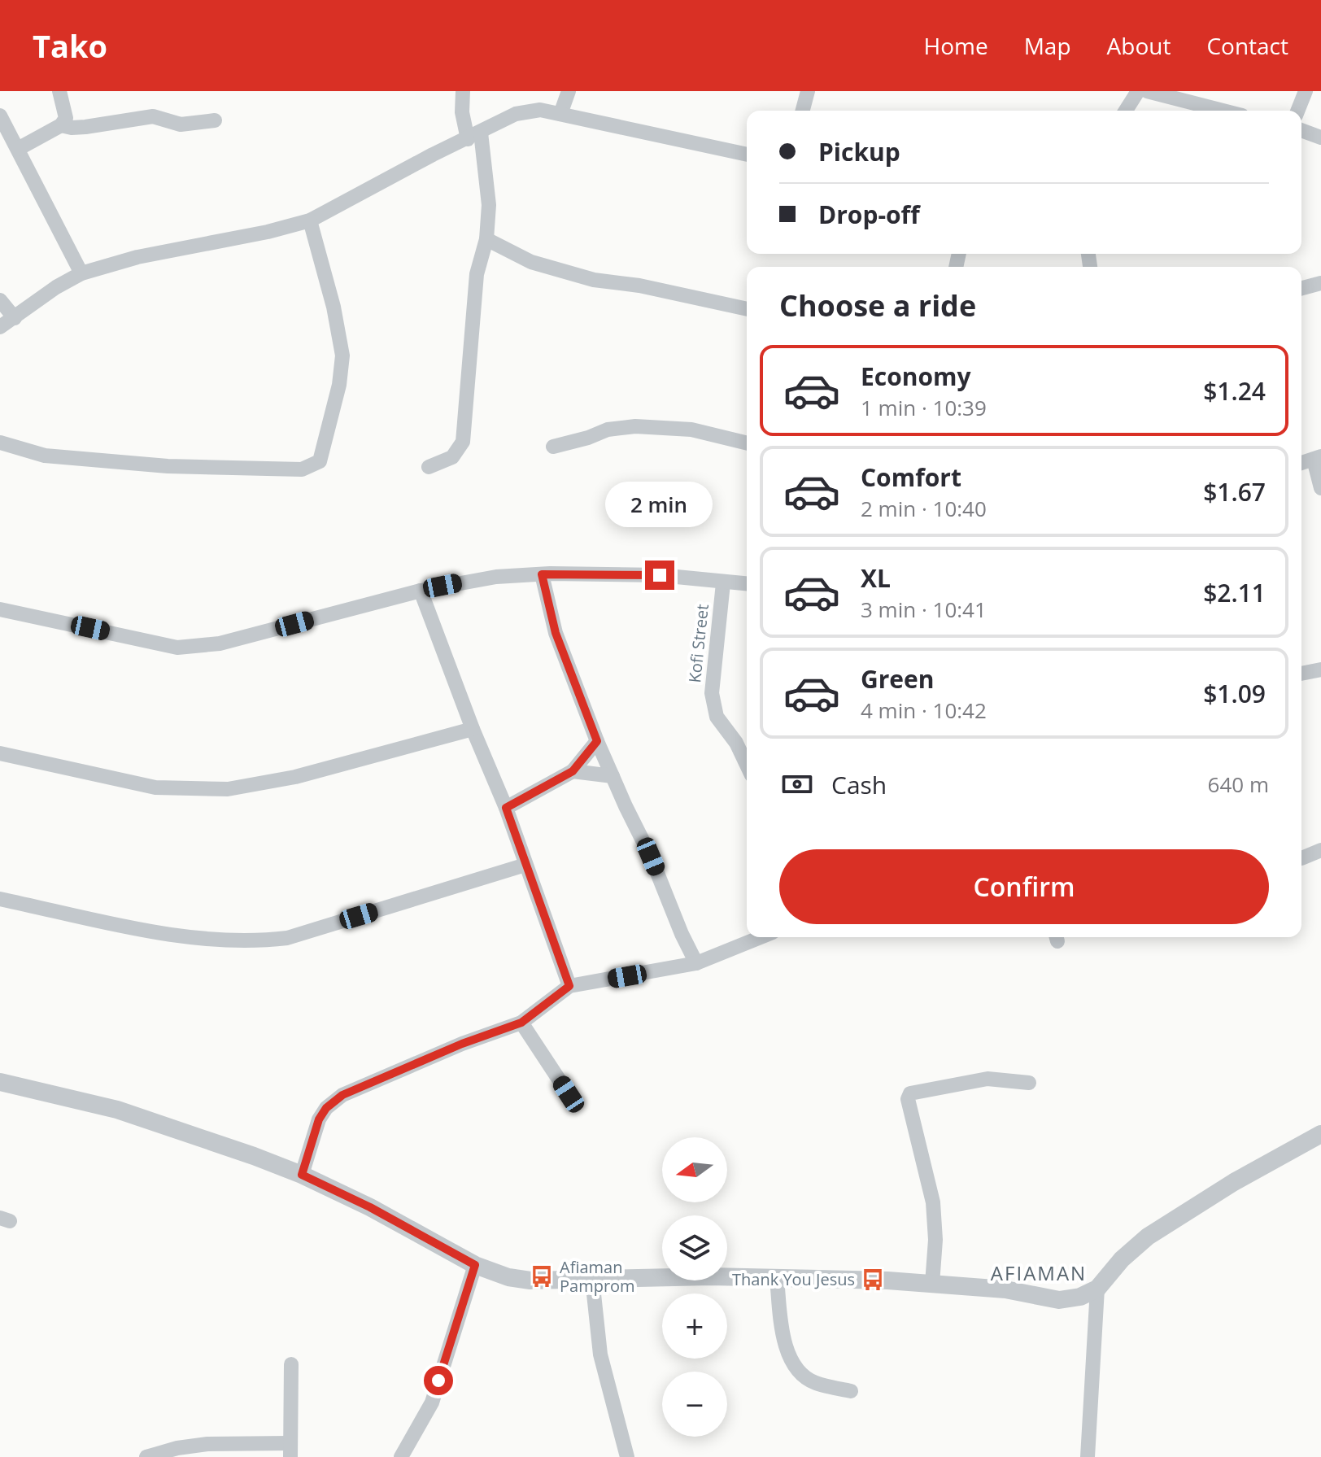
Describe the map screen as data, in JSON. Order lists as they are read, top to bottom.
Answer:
{
  "streets": {
    "street": ["Kofi Street"]
  },
  "districts": ["AFIAMAN"],
  "places": {
    "bus stop": ["Afiaman Pamprom", "Thank You Jesus"]
  },
  "north": "left",
  "page": {
    "header": "Tako",
    "nav": [
      "Home",
      "Map",
      "About",
      "Contact"
    ],
    "banner": ["Pickup", "Drop-off"],
    "heading": "Choose a ride",
    "list": [
      {
        "name": "Economy",
        "note": "1 min · 10:39",
        "value": "$1.24"
      },
      {
        "name": "Comfort",
        "note": "2 min · 10:40",
        "value": "$1.67"
      },
      {
        "name": "XL",
        "note": "3 min · 10:41",
        "value": "$2.11"
      },
      {
        "name": "Green",
        "note": "4 min · 10:42",
        "value": "$1.09"
      }
    ],
    "bubble": "2 min",
    "pay": ["Cash", "640 m"],
    "buttons": "Confirm",
    "map_buttons": ["+", "−"]
  }
}
